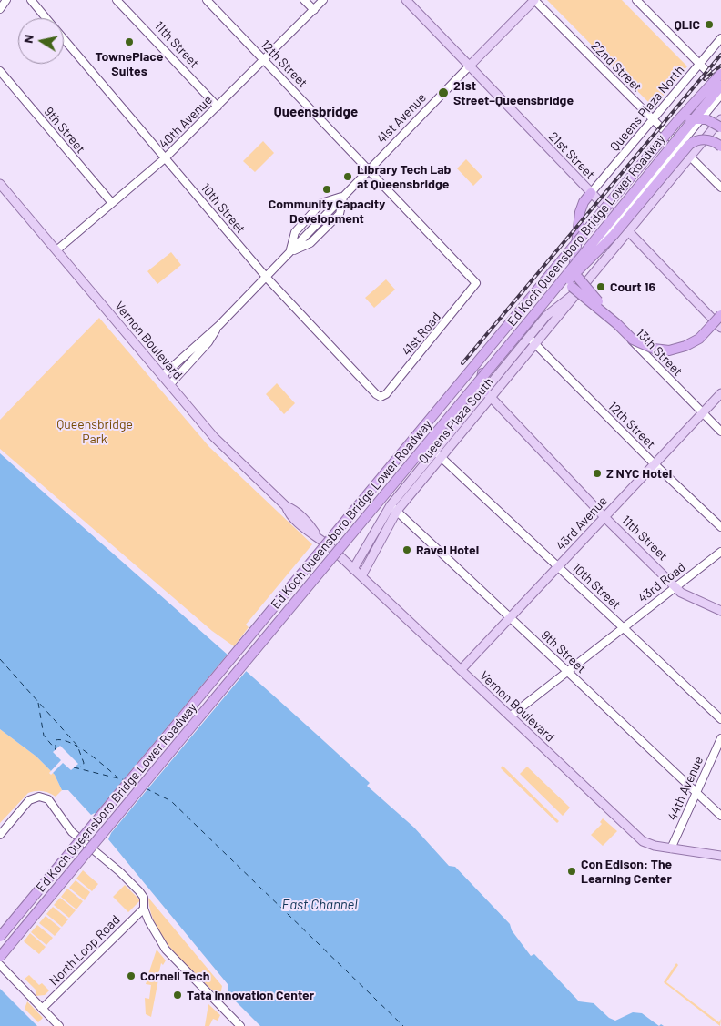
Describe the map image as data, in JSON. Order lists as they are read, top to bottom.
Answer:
{
  "streets": {
    "highway": ["Ed Koch Queensboro Bridge Lower Roadway"],
    "main road": [
      "11th Street",
      "41st Avenue",
      "21st Street",
      "Vernon Boulevard",
      "Queens Plaza South",
      "43rd Avenue"
    ],
    "street": [
      "12th Street",
      "22nd Street",
      "Queens Plaza North",
      "40th Avenue",
      "9th Street",
      "10th Street",
      "41st Road",
      "13th Street",
      "43rd Road",
      "44th Avenue",
      "North Loop Road"
    ]
  },
  "crossings": [
    ["11th Street", "40th Avenue"],
    ["11th Street", "Queens Plaza South"],
    ["11th Street", "43rd Avenue"],
    ["11th Street", "43rd Road"],
    ["12th Street", "41st Avenue"],
    ["12th Street", "40th Avenue"],
    ["12th Street", "41st Road"],
    ["12th Street", "Queens Plaza South"],
    ["12th Street", "43rd Avenue"],
    ["22nd Street", "Queens Plaza North"],
    ["22nd Street", "41st Avenue"],
    ["22nd Street", "Queens Plaza South"],
    ["Queens Plaza North", "21st Street"],
    ["41st Avenue", "21st Street"],
    ["41st Avenue", "10th Street"],
    ["41st Avenue", "Vernon Boulevard"],
    ["40th Avenue", "9th Street"],
    ["40th Avenue", "10th Street"],
    ["40th Avenue", "Vernon Boulevard"],
    ["9th Street", "Queens Plaza South"],
    ["9th Street", "43rd Avenue"],
    ["9th Street", "43rd Road"],
    ["9th Street", "44th Avenue"],
    ["21st Street", "Queens Plaza South"],
    ["10th Street", "41st Road"],
    ["10th Street", "Queens Plaza South"],
    ["10th Street", "43rd Avenue"],
    ["10th Street", "43rd Road"],
    ["Vernon Boulevard", "Queens Plaza South"],
    ["Vernon Boulevard", "43rd Avenue"],
    ["Vernon Boulevard", "43rd Road"],
    ["Vernon Boulevard", "44th Avenue"],
    ["13th Street", "Queens Plaza South"],
    ["13th Street", "43rd Avenue"]
  ],
  "districts": ["Queensbridge"],
  "water": ["East Channel"],
  "parks": ["Queensbridge Park"],
  "places": [
    "QLIC",
    "TownePlace Suites",
    "21st Street–Queensbridge",
    "Library Tech Lab at Queensbridge",
    "Community Capacity Development",
    "Court 16",
    "Z NYC Hotel",
    "Ravel Hotel",
    "Con Edison: The Learning Center",
    "Cornell Tech",
    "Tata Innovation Center"
  ],
  "north": "left"
}
